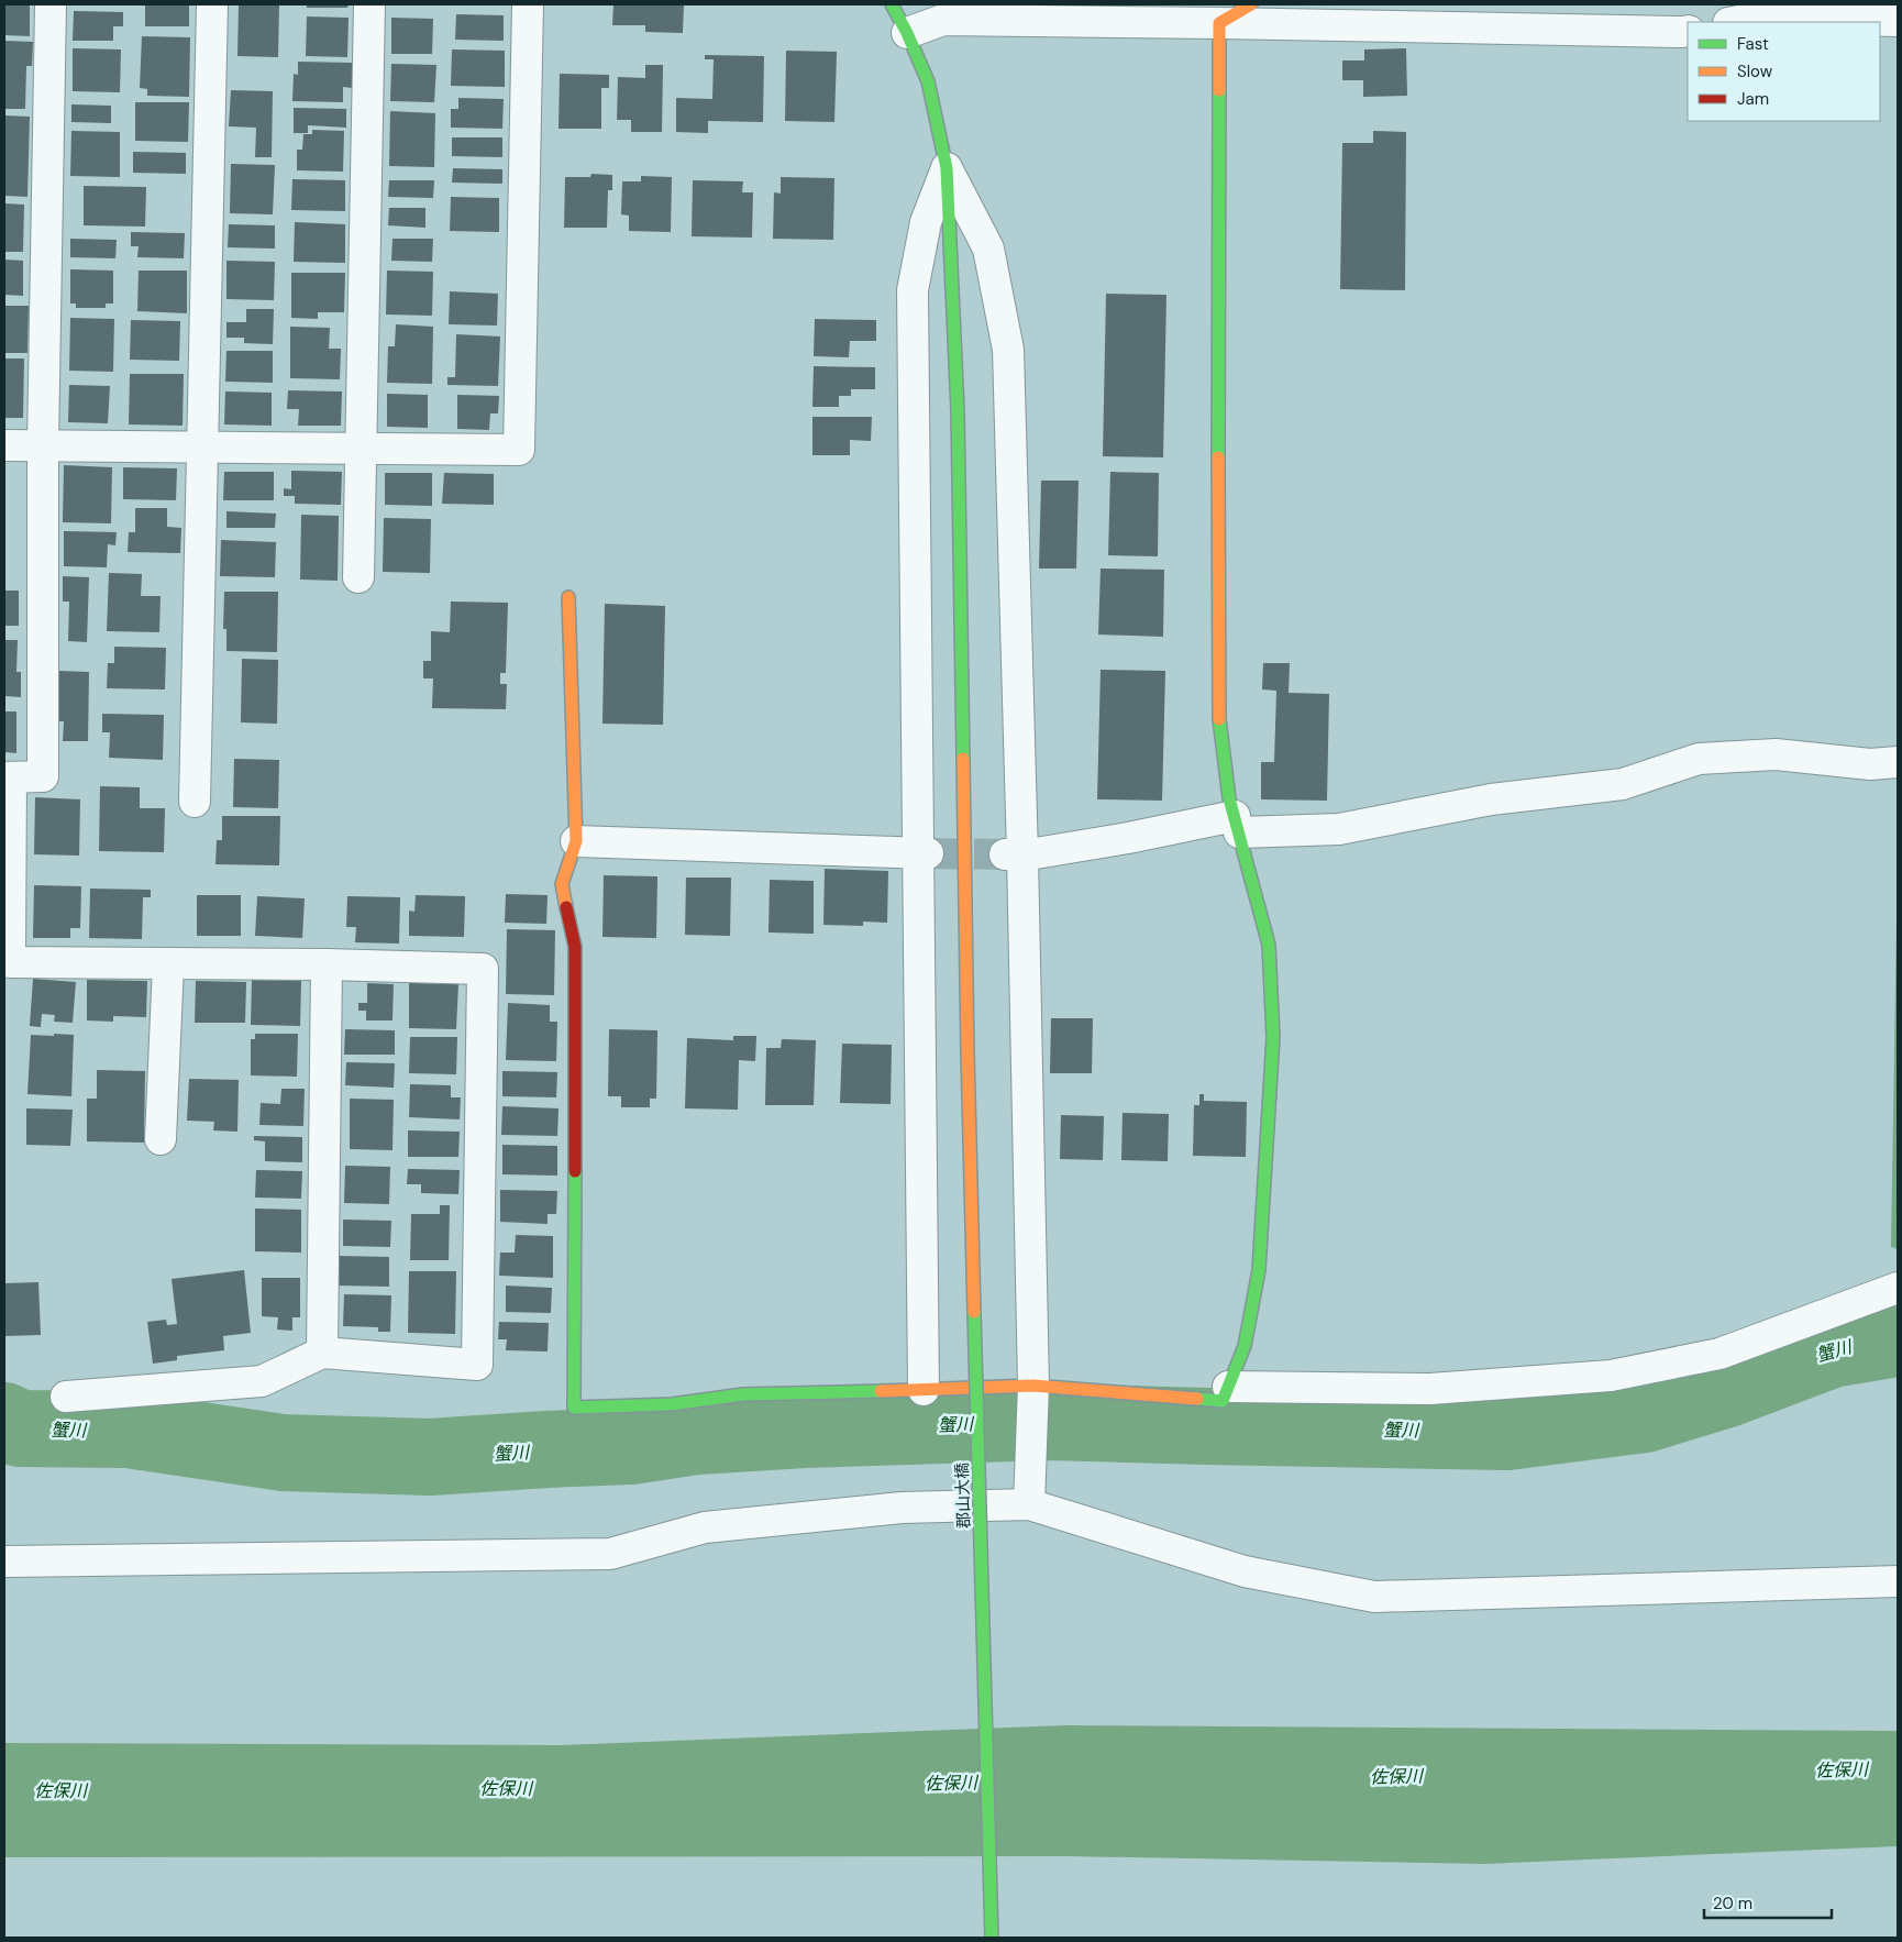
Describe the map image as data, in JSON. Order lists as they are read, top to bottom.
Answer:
{
  "streets": {
    "street": ["郡山大橋"]
  },
  "water": ["蟹川", "佐保川"],
  "legend": ["Fast", "Slow", "Jam"],
  "scale_bar": "20 m"
}
